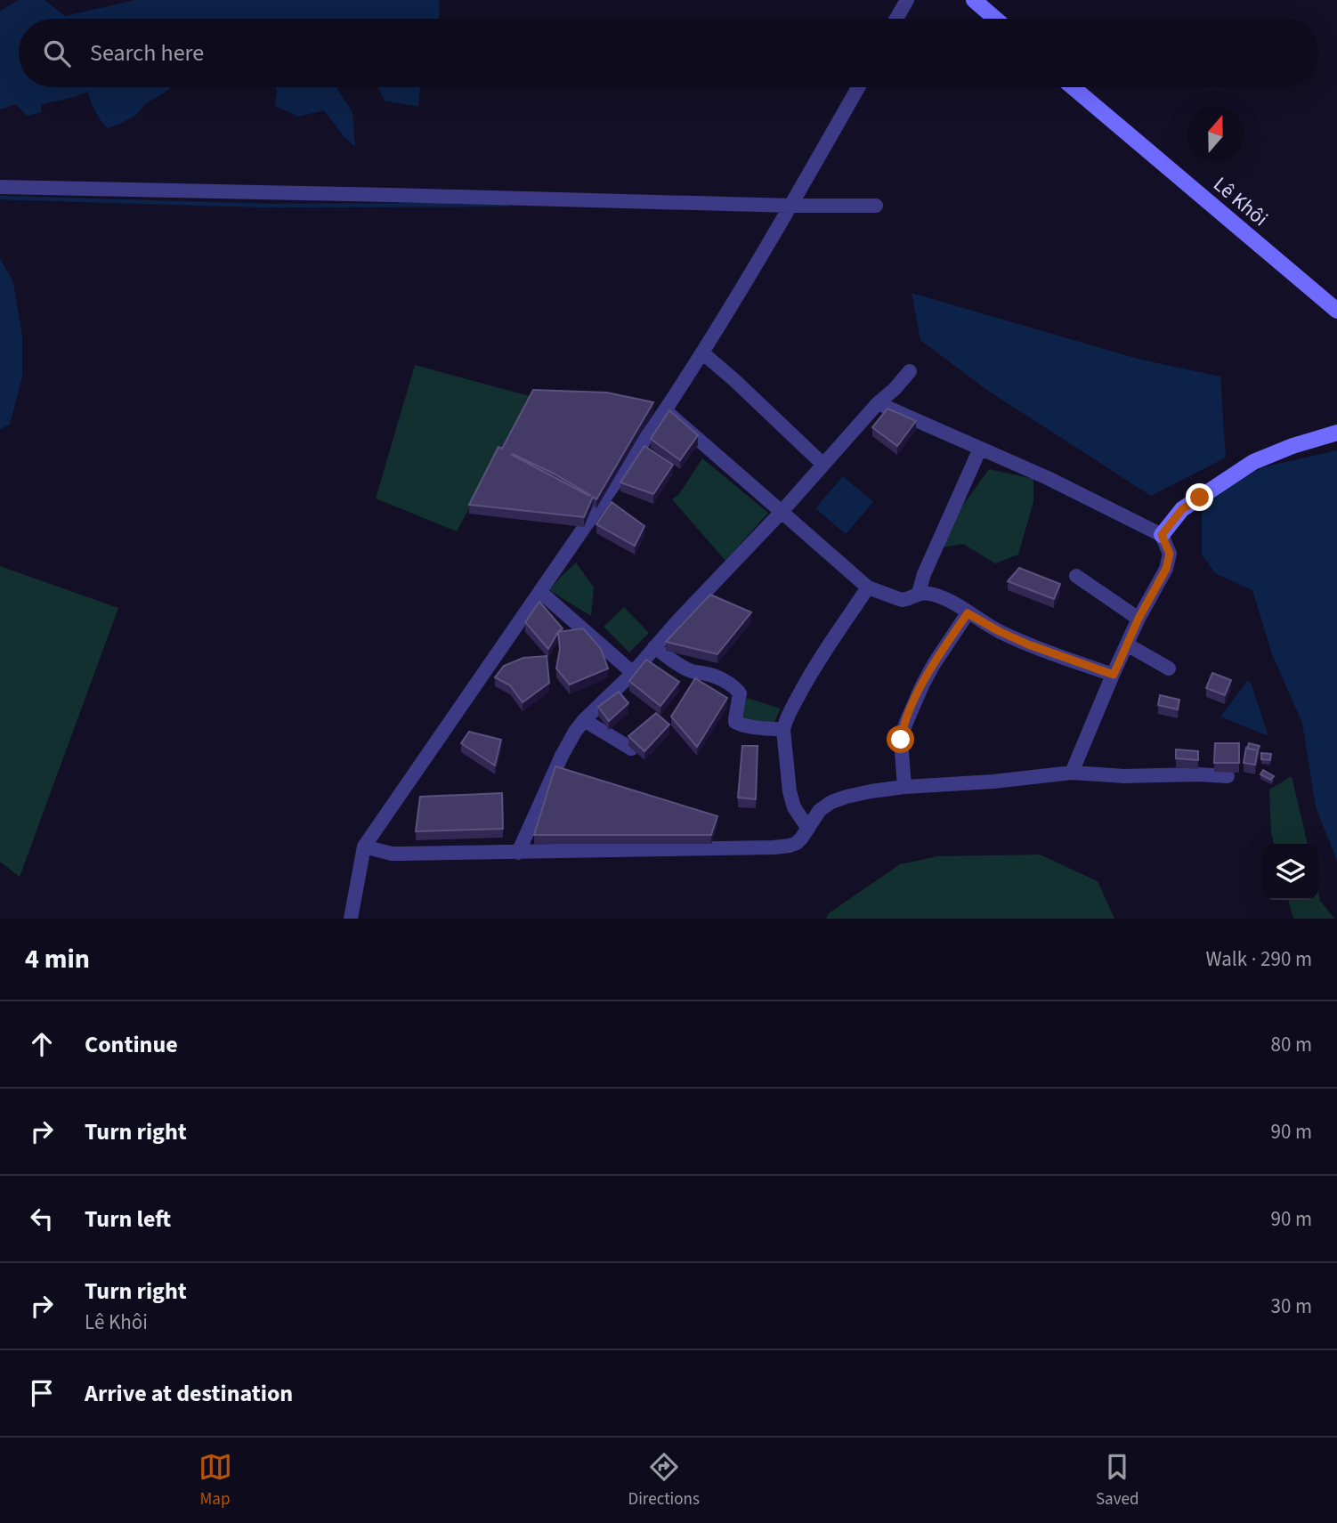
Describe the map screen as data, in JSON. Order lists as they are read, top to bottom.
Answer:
{
  "streets": {
    "street": ["Lê Khôi"]
  },
  "north": "top",
  "page": {
    "search": "Search here",
    "heading": ["4 min", "Walk · 290 m"],
    "list": [
      ["Continue", "80 m"],
      ["Turn right", "90 m"],
      ["Turn left", "90 m"],
      ["Turn right", "Lê Khôi", "30 m"],
      "Arrive at destination"
    ],
    "nav": ["Map", "Directions", "Saved"]
  }
}
